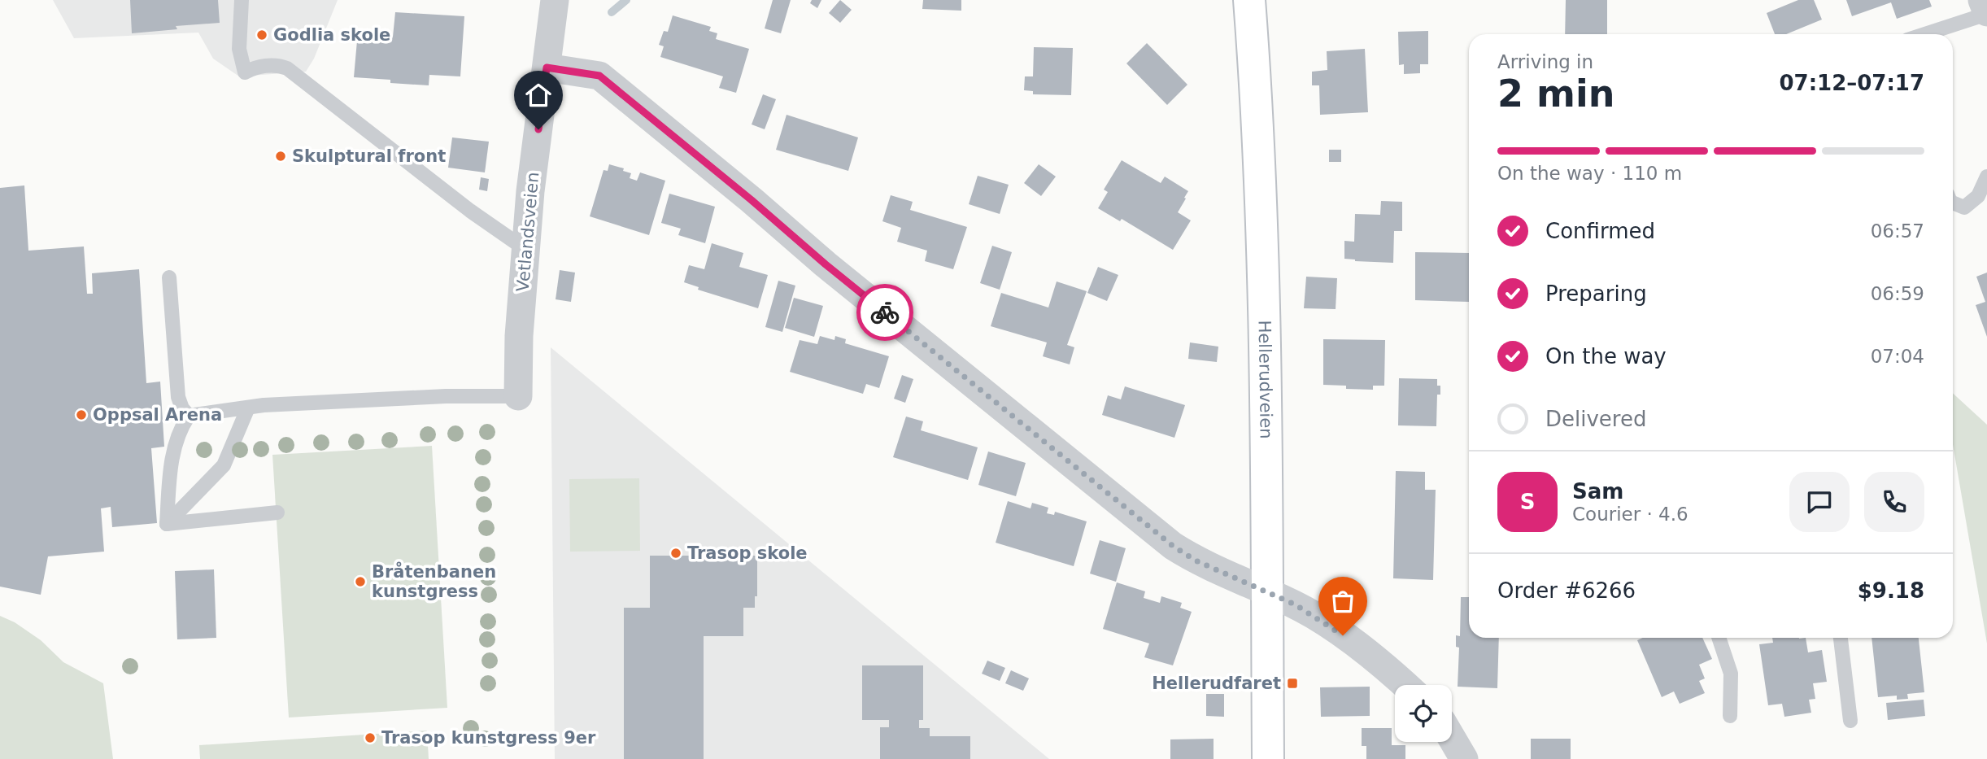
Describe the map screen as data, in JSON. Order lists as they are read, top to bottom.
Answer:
{
  "streets": {
    "main road": ["Hellerudveien"],
    "street": ["Vetlandsveien"]
  },
  "places": {
    "other": [
      "Godlia skole",
      "Skulptural front",
      "Oppsal Arena",
      "Trasop skole",
      "Bråtenbanen kunstgress",
      "Trasop kunstgress 9er"
    ],
    "transit": ["Hellerudfaret"]
  },
  "page": {
    "heading": ["2 min", "Arriving in", "07:12–07:17"],
    "panel": [
      "Sam",
      "Courier · 4.6",
      "Order #6266",
      "$9.18"
    ],
    "bar": "On the way · 110 m",
    "list": [
      ["Confirmed", "06:57"],
      ["Preparing", "06:59"],
      ["On the way", "07:04"],
      "Delivered"
    ],
    "round": "S"
  }
}
